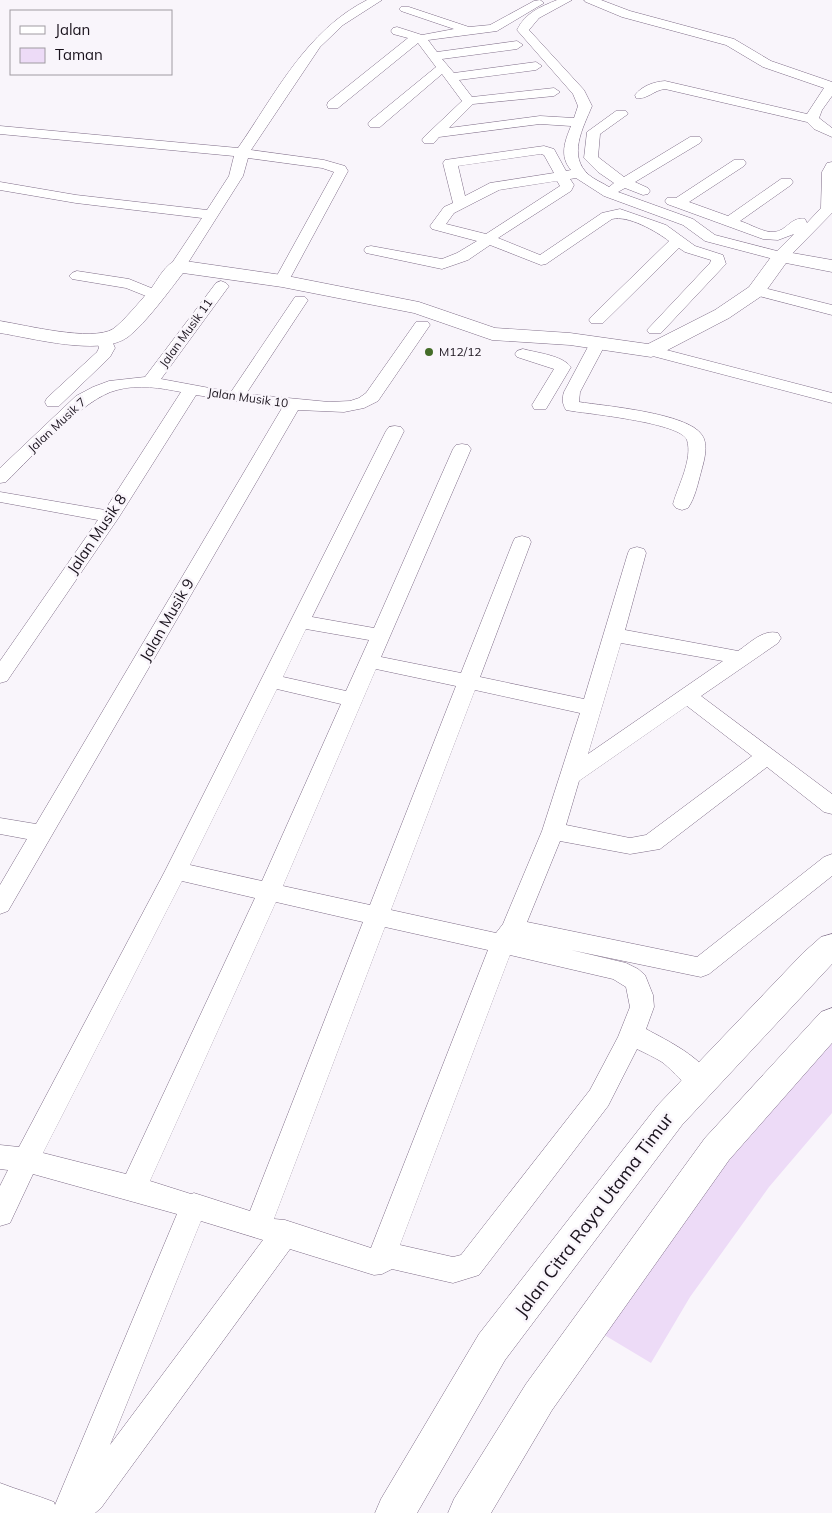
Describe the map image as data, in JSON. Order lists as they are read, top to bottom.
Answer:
{
  "streets": {
    "street": [
      "Jalan Musik 11",
      "Jalan Musik 10",
      "Jalan Musik 7",
      "Jalan Musik 8",
      "Jalan Musik 9",
      "Jalan Citra Raya Utama Timur"
    ]
  },
  "crossings": [
    ["Jalan Musik 11", "Jalan Musik 10"],
    ["Jalan Musik 11", "Jalan Musik 7"],
    ["Jalan Musik 10", "Jalan Musik 7"],
    ["Jalan Musik 10", "Jalan Musik 8"],
    ["Jalan Musik 10", "Jalan Musik 9"]
  ],
  "places": ["M12/12"],
  "legend": ["Jalan", "Taman"]
}
